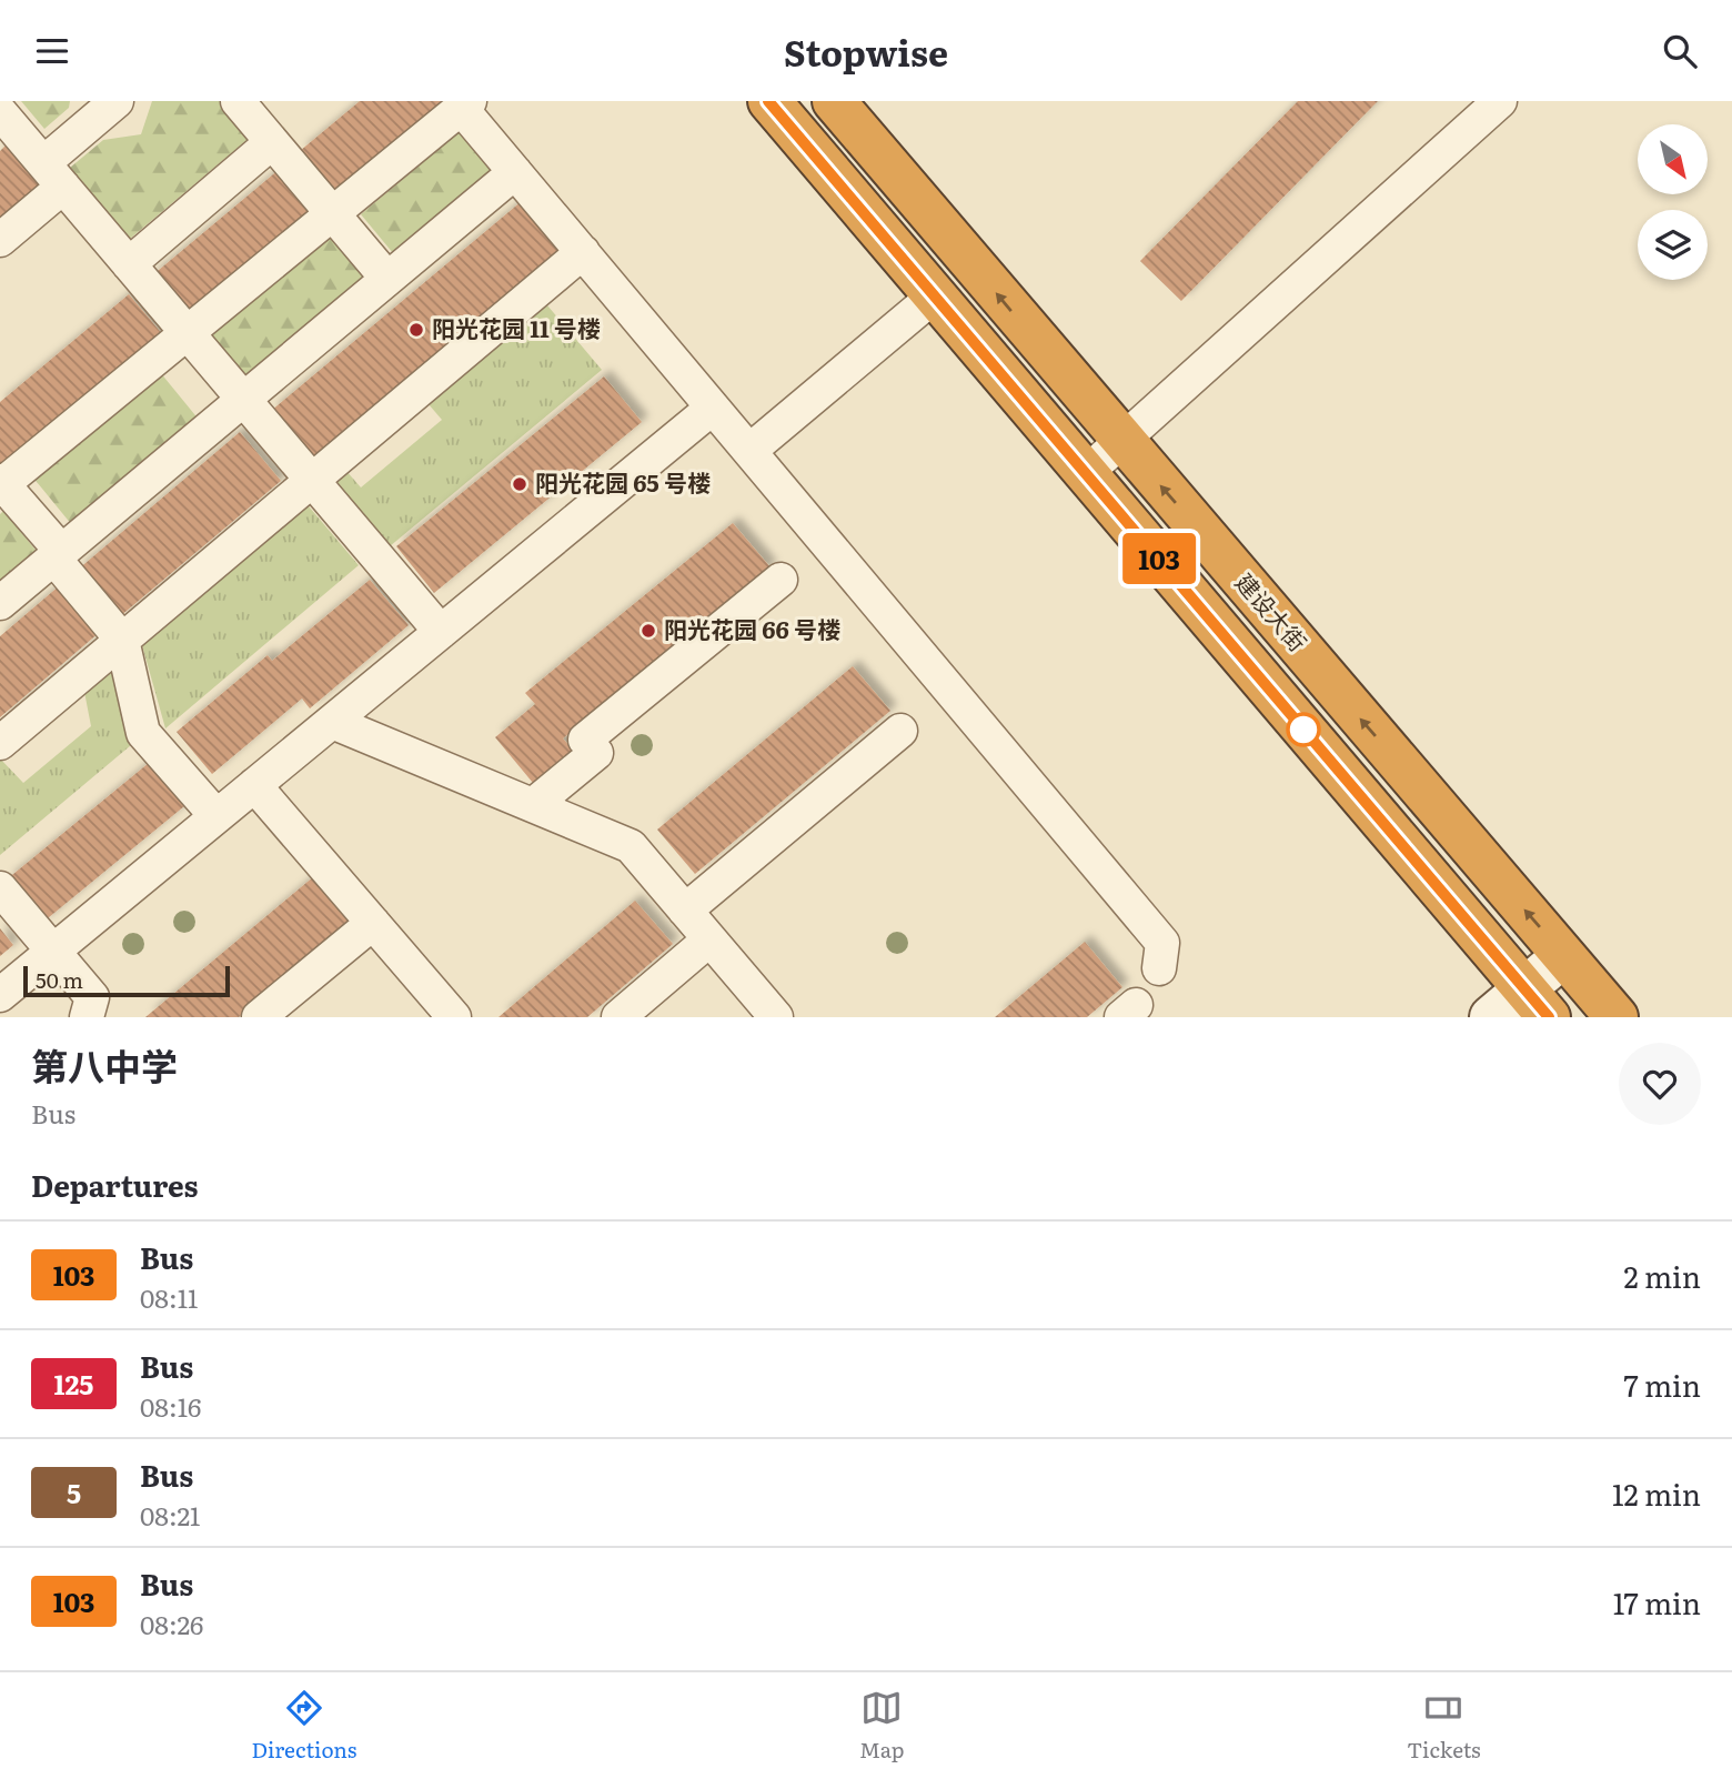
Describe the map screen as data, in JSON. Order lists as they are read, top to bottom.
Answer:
{
  "streets": {
    "highway": ["建设大街"]
  },
  "places": ["阳光花园 11 号楼", "阳光花园 65 号楼", "阳光花园 66 号楼"],
  "lines": ["bus line 103"],
  "scale_bar": "50 m",
  "north": "bottom right",
  "page": {
    "header": "Stopwise",
    "on_map": "103",
    "scale": "50 m",
    "heading": [
      ["第八中学", "Bus"],
      "Departures"
    ],
    "list": [
      {
        "mark": "103",
        "name": "Bus",
        "note": "08:11",
        "value": "2 min"
      },
      {
        "mark": "125",
        "name": "Bus",
        "note": "08:16",
        "value": "7 min"
      },
      {
        "mark": "5",
        "name": "Bus",
        "note": "08:21",
        "value": "12 min"
      },
      {
        "mark": "103",
        "name": "Bus",
        "note": "08:26",
        "value": "17 min"
      }
    ],
    "tabs": ["Directions", "Map", "Tickets"]
  }
}
